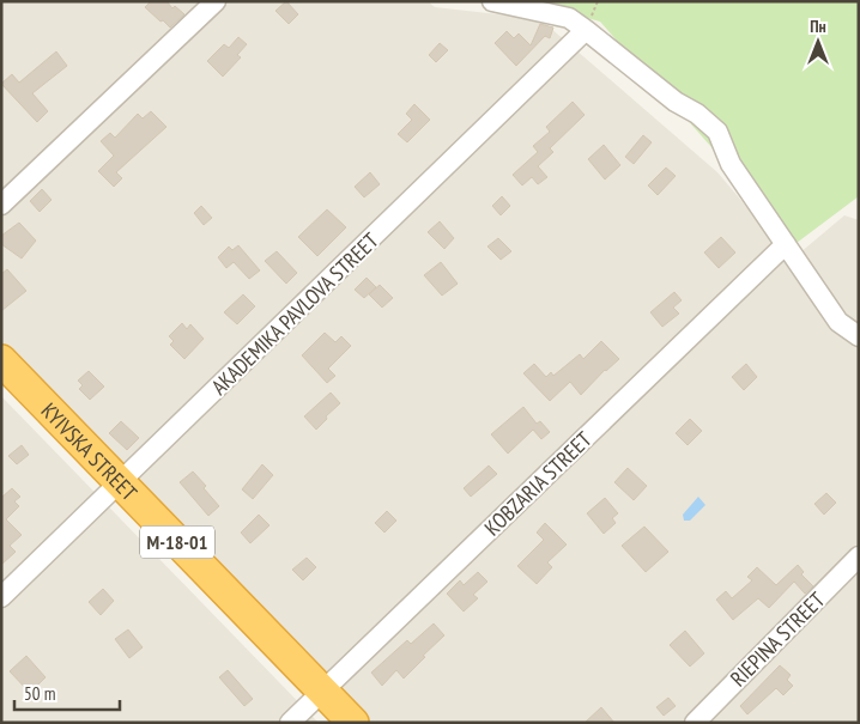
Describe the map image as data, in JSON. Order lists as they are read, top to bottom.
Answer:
{
  "streets": {
    "highway": ["KYIVSKA STREET", "М-18-01"],
    "street": ["AKADEMIKA PAVLOVA STREET", "KOBZARIA STREET", "RIEPINA STREET"]
  },
  "crossings": [
    ["AKADEMIKA PAVLOVA STREET", "KYIVSKA STREET"],
    ["KYIVSKA STREET", "KOBZARIA STREET"]
  ],
  "scale_bar": "50 m",
  "north": "top"
}
